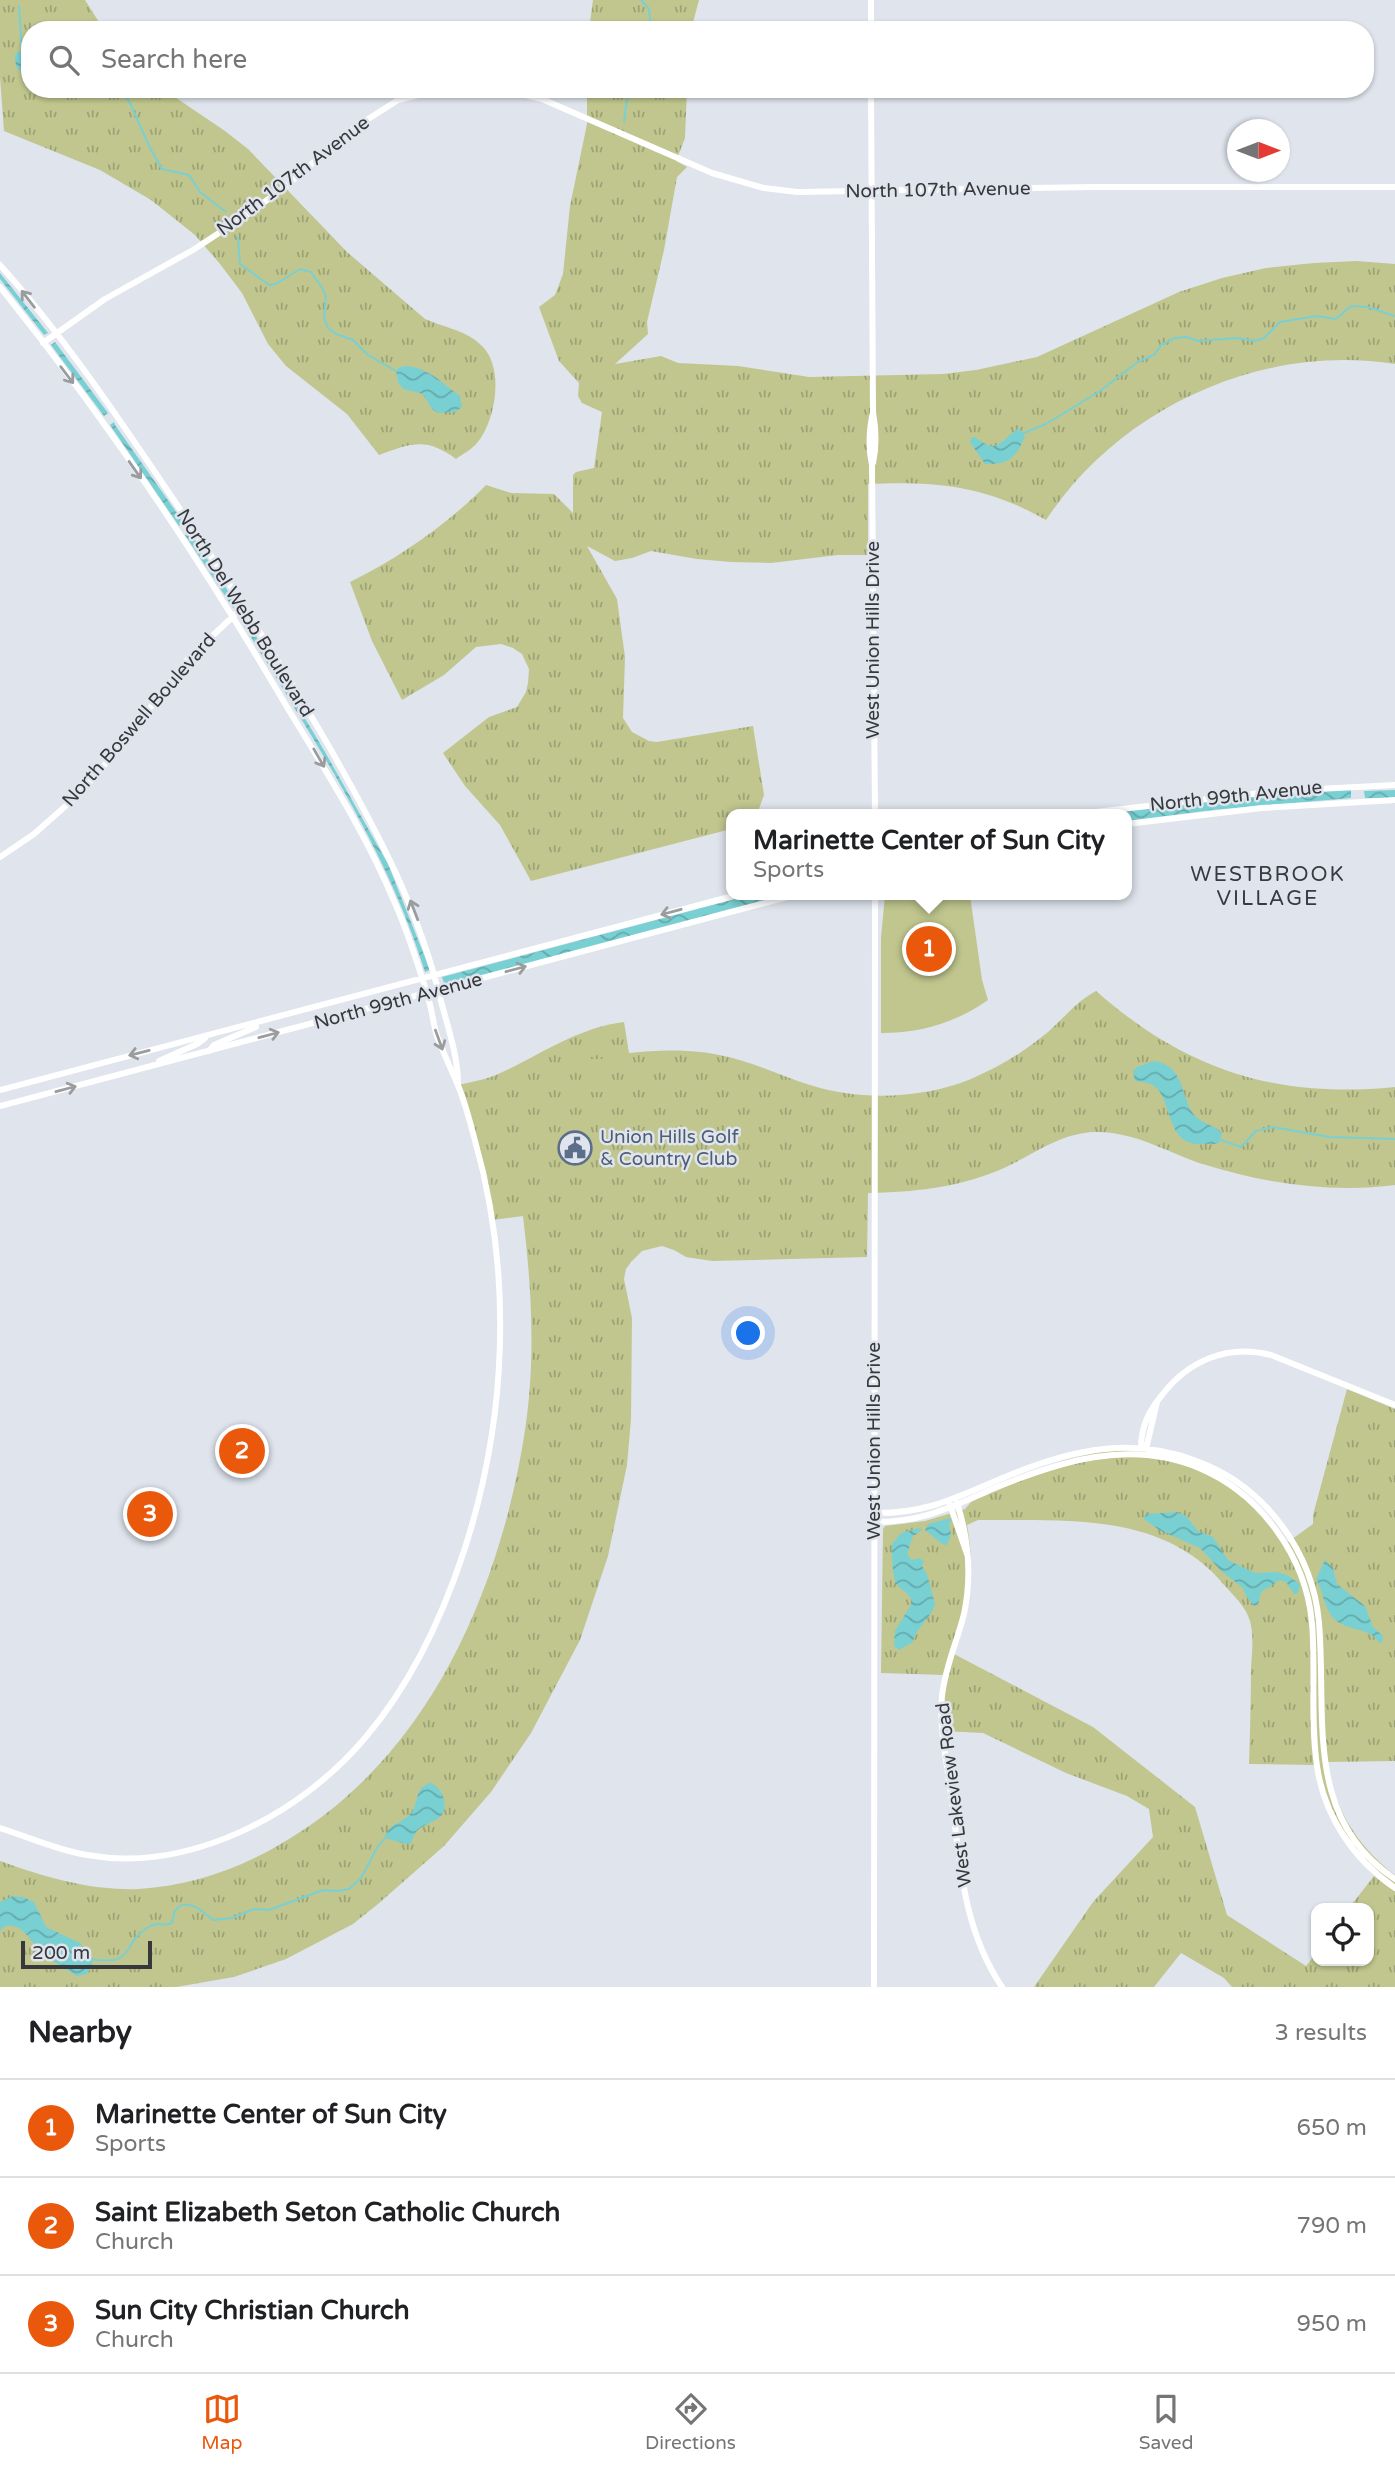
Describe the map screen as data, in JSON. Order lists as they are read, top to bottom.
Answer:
{
  "streets": {
    "street": [
      "North 107th Avenue",
      "North Del Webb Boulevard",
      "West Union Hills Drive",
      "North Boswell Boulevard",
      "North 99th Avenue",
      "West Lakeview Road"
    ]
  },
  "crossings": [
    ["North 107th Avenue", "North Del Webb Boulevard"],
    ["North 107th Avenue", "West Union Hills Drive"],
    ["North Del Webb Boulevard", "North Boswell Boulevard"],
    ["North Del Webb Boulevard", "North 99th Avenue"]
  ],
  "districts": ["WESTBROOK VILLAGE"],
  "places": {
    "public building": ["Union Hills Golf & Country Club"]
  },
  "scale_bar": "200 m",
  "north": "right",
  "page": {
    "search": "Search here",
    "popup": ["Marinette Center of Sun City", "Sports"],
    "pins": ["1", "2", "3"],
    "scale": "200 m",
    "heading": ["Nearby", "3 results"],
    "list": [
      {
        "mark": "1",
        "name": "Marinette Center of Sun City",
        "note": "Sports",
        "value": "650 m"
      },
      {
        "mark": "2",
        "name": "Saint Elizabeth Seton Catholic Church",
        "note": "Church",
        "value": "790 m"
      },
      {
        "mark": "3",
        "name": "Sun City Christian Church",
        "note": "Church",
        "value": "950 m"
      }
    ],
    "nav": ["Map", "Directions", "Saved"]
  }
}
